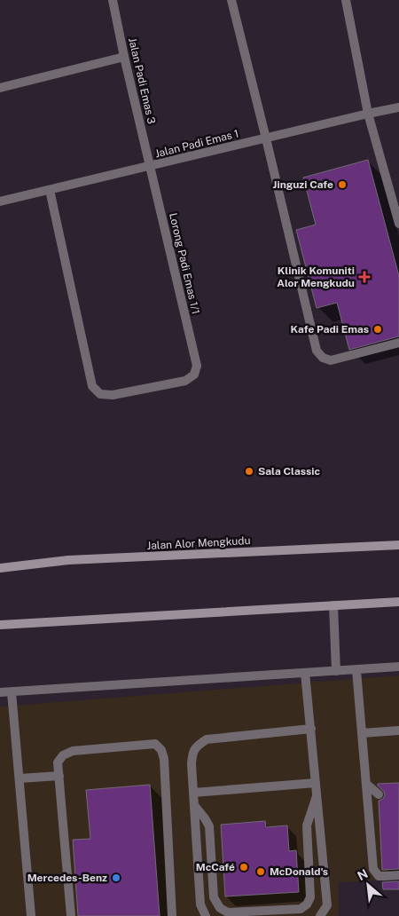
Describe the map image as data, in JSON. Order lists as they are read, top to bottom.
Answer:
{
  "streets": {
    "main road": ["Jalan Alor Mengkudu"],
    "street": ["Jalan Padi Emas 3", "Jalan Padi Emas 1", "Lorong Padi Emas 1/1"]
  },
  "crossings": [
    ["Jalan Padi Emas 3", "Jalan Padi Emas 1"],
    ["Jalan Padi Emas 3", "Lorong Padi Emas 1/1"],
    ["Jalan Padi Emas 1", "Lorong Padi Emas 1/1"]
  ],
  "places": {
    "other": [
      "Jinguzi Cafe",
      "Kafe Padi Emas",
      "Sala Classic",
      "McCafé",
      "McDonald's",
      "Mercedes-Benz"
    ],
    "health": ["Klinik Komuniti Alor Mengkudu"]
  },
  "north": "top left"
}
